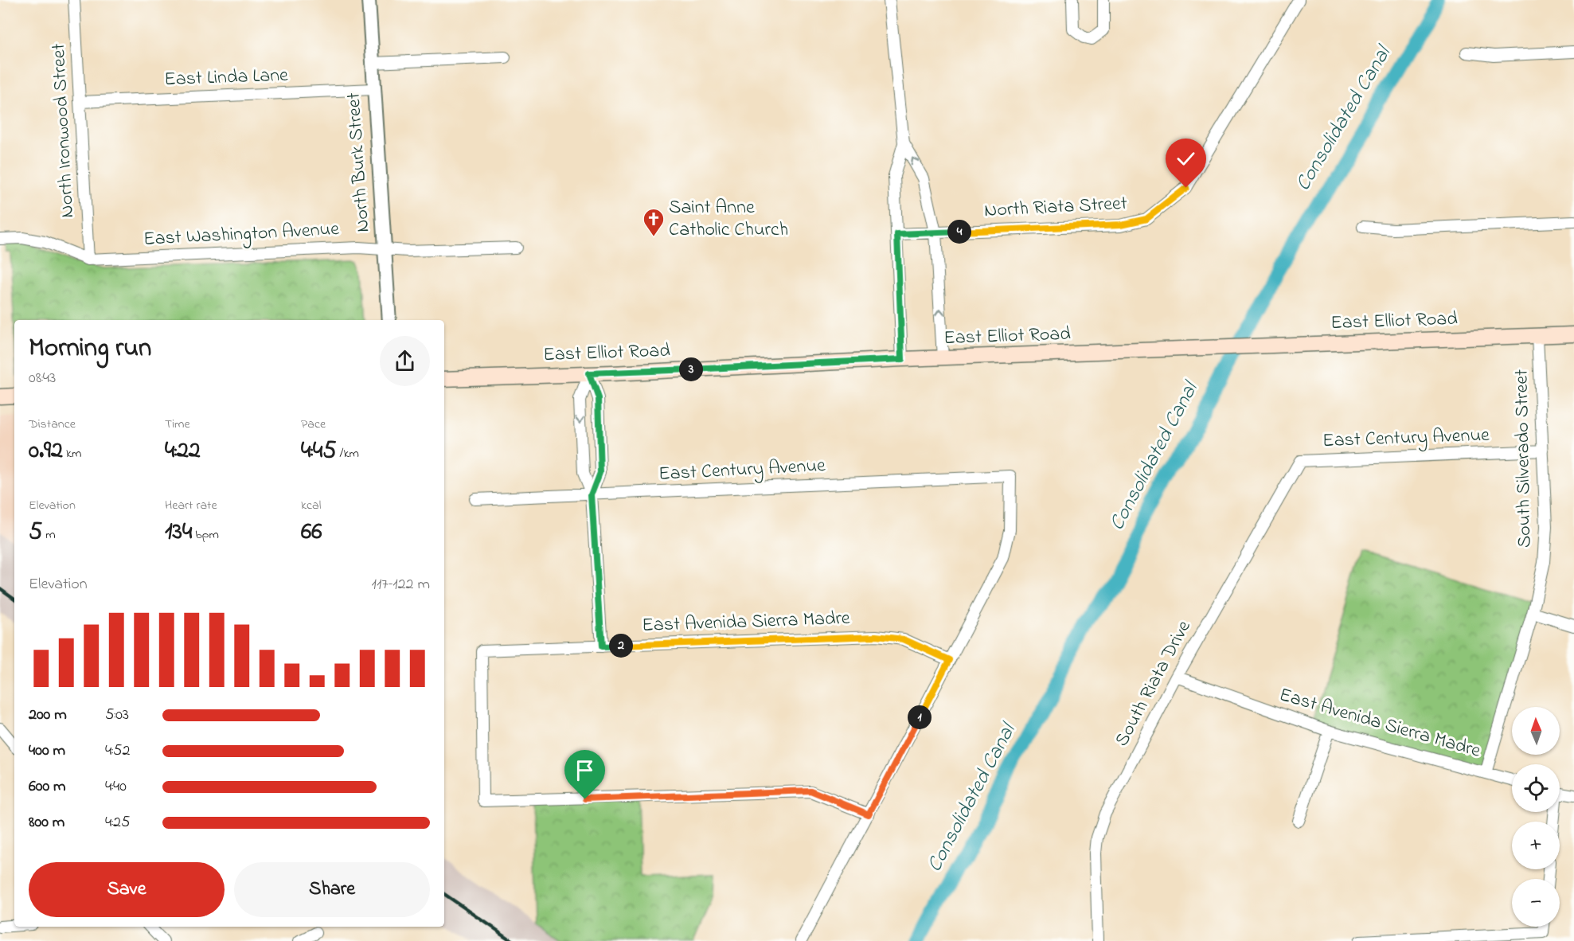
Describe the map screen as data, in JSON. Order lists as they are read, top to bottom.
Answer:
{
  "streets": {
    "main road": ["East Elliot Road"],
    "street": [
      "East Linda Lane",
      "North Ironwood Street",
      "North Burk Street",
      "North Riata Street",
      "East Washington Avenue",
      "East Century Avenue",
      "South Silverado Street",
      "East Avenida Sierra Madre",
      "South Riata Drive"
    ]
  },
  "crossings": [
    ["East Linda Lane", "North Ironwood Street"],
    ["East Linda Lane", "North Burk Street"],
    ["North Ironwood Street", "East Washington Avenue"],
    ["North Burk Street", "East Washington Avenue"],
    ["East Elliot Road", "South Silverado Street"],
    ["East Century Avenue", "South Silverado Street"],
    ["East Century Avenue", "East Avenida Sierra Madre"],
    ["East Century Avenue", "South Riata Drive"],
    ["South Silverado Street", "East Avenida Sierra Madre"],
    ["East Avenida Sierra Madre", "South Riata Drive"]
  ],
  "water": ["Consolidated Canal"],
  "places": {
    "church": ["Saint Anne Catholic Church"]
  },
  "north": "top",
  "page": {
    "pins": [
      "4",
      "3",
      "2",
      "1"
    ],
    "heading": ["Morning run", "08:43"],
    "stats": [
      ["Distance", "0.92 km"],
      ["Time", "4:22"],
      ["Pace", "4:45 /km"],
      ["Elevation", "5 m"],
      ["Heart rate", "134 bpm"],
      ["kcal", "66"]
    ],
    "chart": ["Elevation", "117–122 m"],
    "list": [
      {
        "name": "200 m",
        "note": "5:03"
      },
      {
        "name": "400 m",
        "note": "4:52"
      },
      {
        "name": "600 m",
        "note": "4:40"
      },
      {
        "name": "800 m",
        "note": "4:25"
      }
    ],
    "map_buttons": ["+", "−"],
    "buttons": ["Save", "Share"]
  }
}
